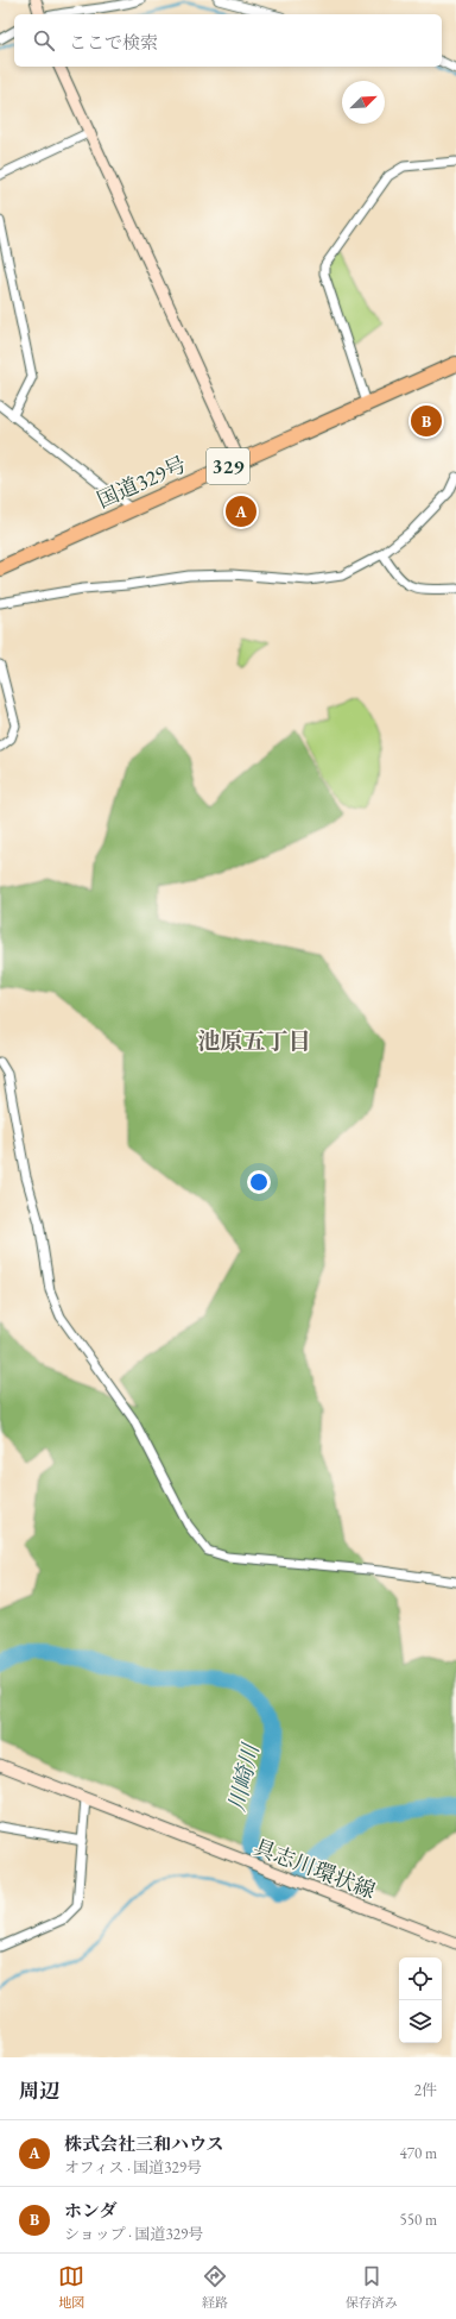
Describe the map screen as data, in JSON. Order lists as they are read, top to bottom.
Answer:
{
  "streets": {
    "highway": ["329", "国道329号"],
    "main road": ["具志川環状線"]
  },
  "districts": ["池原五丁目"],
  "water": ["川崎川"],
  "north": "top right",
  "page": {
    "search": "ここで検索",
    "pins": ["B", "A"],
    "heading": ["周辺", "2件"],
    "list": [
      {
        "mark": "A",
        "name": "株式会社三和ハウス",
        "note": "オフィス · 国道329号",
        "value": "470 m"
      },
      {
        "mark": "B",
        "name": "ホンダ",
        "note": "ショップ · 国道329号",
        "value": "550 m"
      }
    ],
    "nav": ["地図", "経路", "保存済み"]
  }
}
